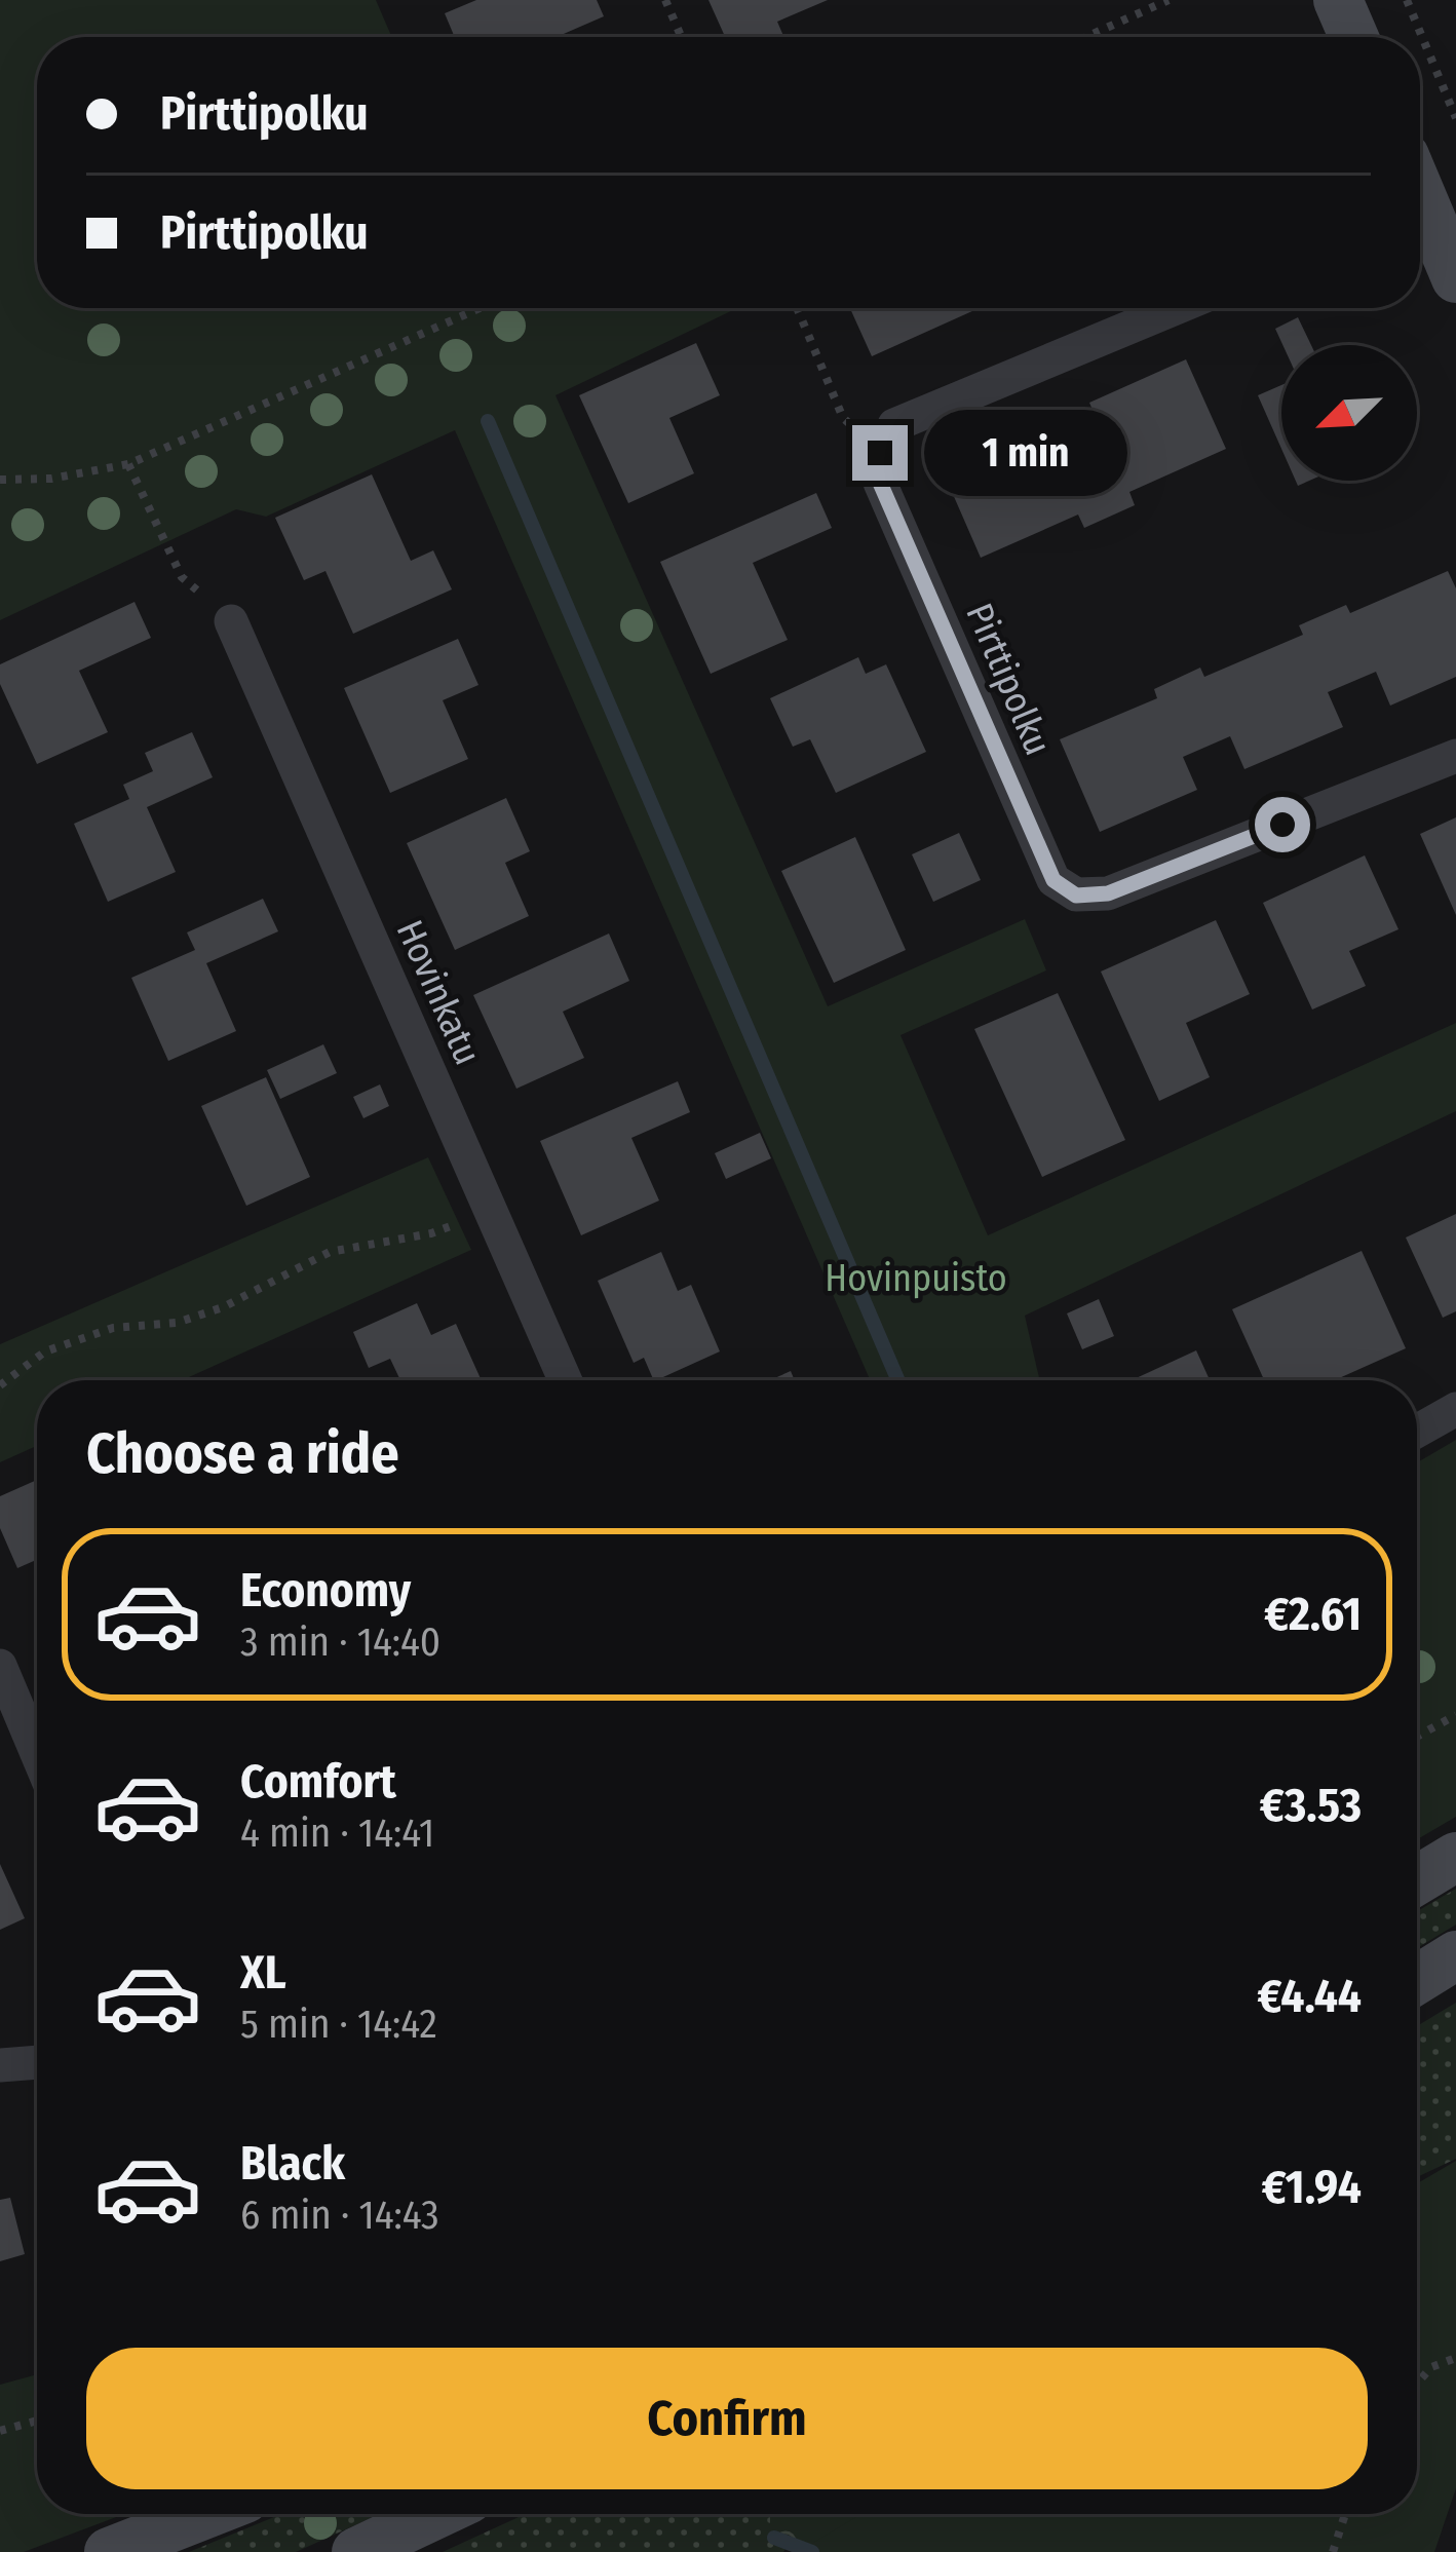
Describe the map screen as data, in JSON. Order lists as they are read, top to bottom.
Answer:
{
  "streets": {
    "street": ["Pirttipolku", "Hovinkatu"]
  },
  "parks": ["Hovinpuisto"],
  "north": "bottom left",
  "page": {
    "banner": ["Pirttipolku", "Pirttipolku"],
    "bubble": "1 min",
    "heading": "Choose a ride",
    "list": [
      {
        "name": "Economy",
        "note": "3 min · 14:40",
        "value": "€2.61"
      },
      {
        "name": "Comfort",
        "note": "4 min · 14:41",
        "value": "€3.53"
      },
      {
        "name": "XL",
        "note": "5 min · 14:42",
        "value": "€4.44"
      },
      {
        "name": "Black",
        "note": "6 min · 14:43",
        "value": "€1.94"
      }
    ],
    "buttons": "Confirm"
  }
}
